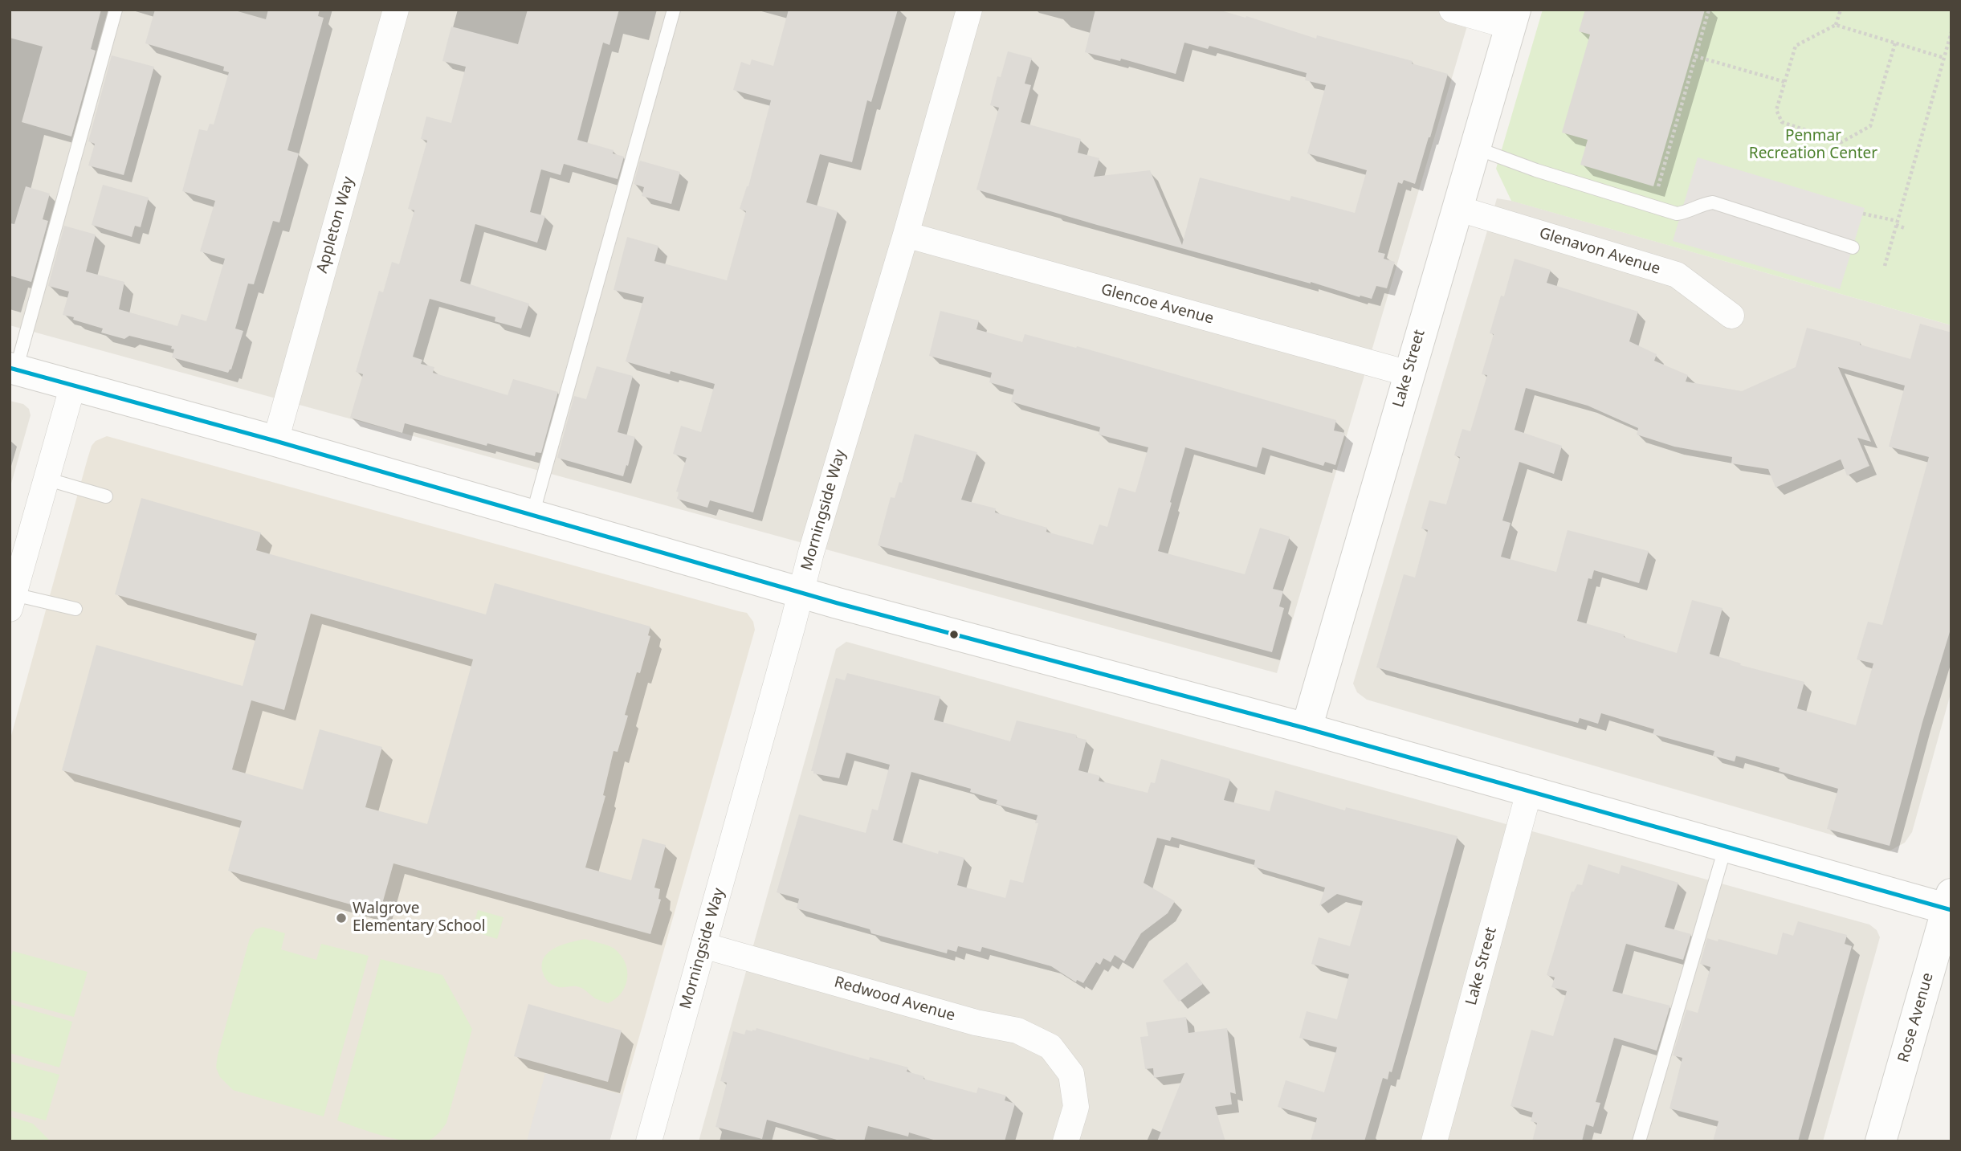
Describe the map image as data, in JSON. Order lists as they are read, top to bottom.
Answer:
{
  "streets": {
    "street": [
      "Appleton Way",
      "Glenavon Avenue",
      "Glencoe Avenue",
      "Lake Street",
      "Morningside Way",
      "Redwood Avenue",
      "Rose Avenue"
    ]
  },
  "crossings": [
    ["Glenavon Avenue", "Lake Street"],
    ["Glencoe Avenue", "Lake Street"],
    ["Glencoe Avenue", "Morningside Way"],
    ["Morningside Way", "Redwood Avenue"]
  ],
  "parks": ["Penmar Recreation Center"],
  "places": ["Walgrove Elementary School"]
}
